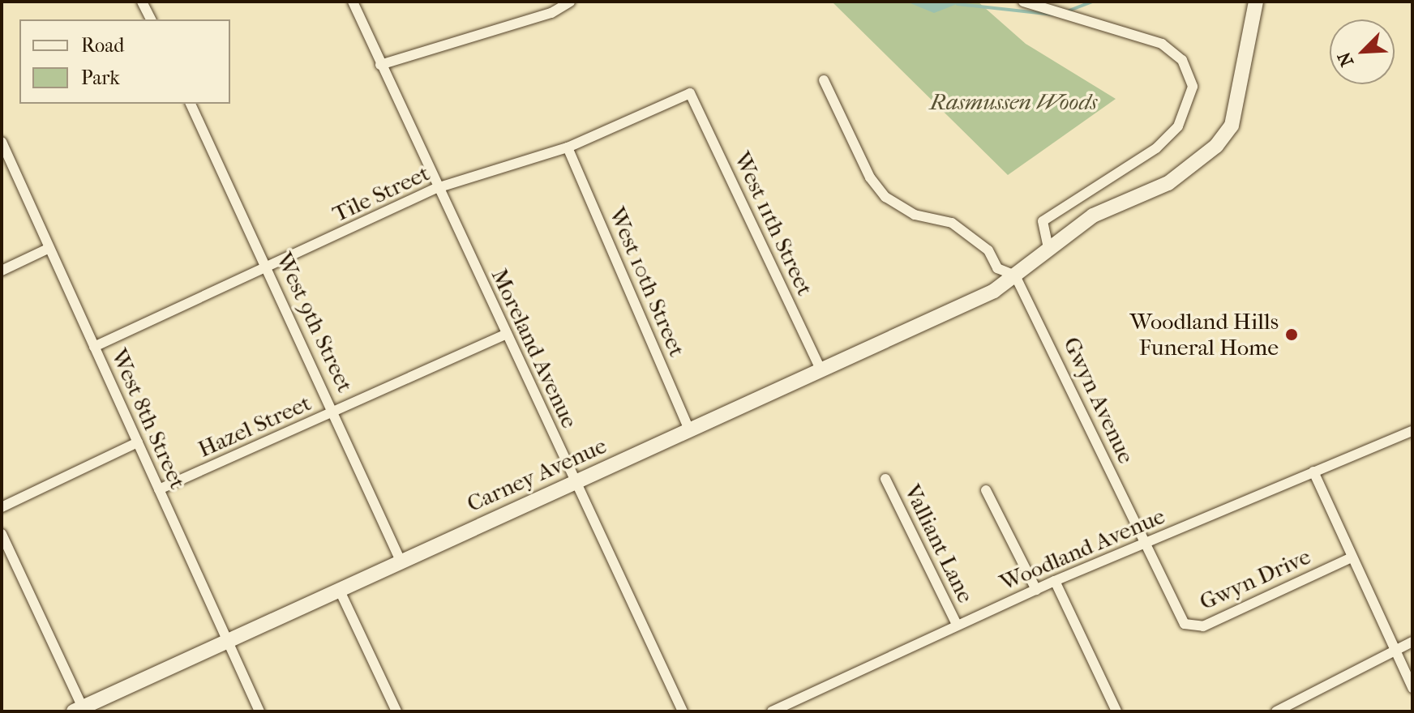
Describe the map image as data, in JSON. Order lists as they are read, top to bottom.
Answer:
{
  "streets": {
    "main road": ["Carney Avenue"],
    "street": [
      "Tile Street",
      "West 11th Street",
      "West 10th Street",
      "West 9th Street",
      "Moreland Avenue",
      "Gwyn Avenue",
      "West 8th Street",
      "Hazel Street",
      "Valliant Lane",
      "Woodland Avenue",
      "Gwyn Drive"
    ]
  },
  "crossings": [
    ["Tile Street", "West 11th Street"],
    ["Tile Street", "West 10th Street"],
    ["Tile Street", "West 9th Street"],
    ["Tile Street", "Moreland Avenue"],
    ["Tile Street", "West 8th Street"],
    ["West 11th Street", "Carney Avenue"],
    ["West 10th Street", "Carney Avenue"],
    ["West 9th Street", "Hazel Street"],
    ["West 9th Street", "Carney Avenue"],
    ["Moreland Avenue", "Hazel Street"],
    ["Moreland Avenue", "Carney Avenue"],
    ["Gwyn Avenue", "Carney Avenue"],
    ["Gwyn Avenue", "Woodland Avenue"],
    ["Gwyn Avenue", "Gwyn Drive"],
    ["West 8th Street", "Hazel Street"],
    ["West 8th Street", "Carney Avenue"],
    ["Valliant Lane", "Woodland Avenue"],
    ["Woodland Avenue", "Gwyn Drive"]
  ],
  "parks": ["Rasmussen Woods"],
  "places": ["Woodland Hills Funeral Home"],
  "legend": ["Road", "Park"],
  "north": "bottom left"
}
